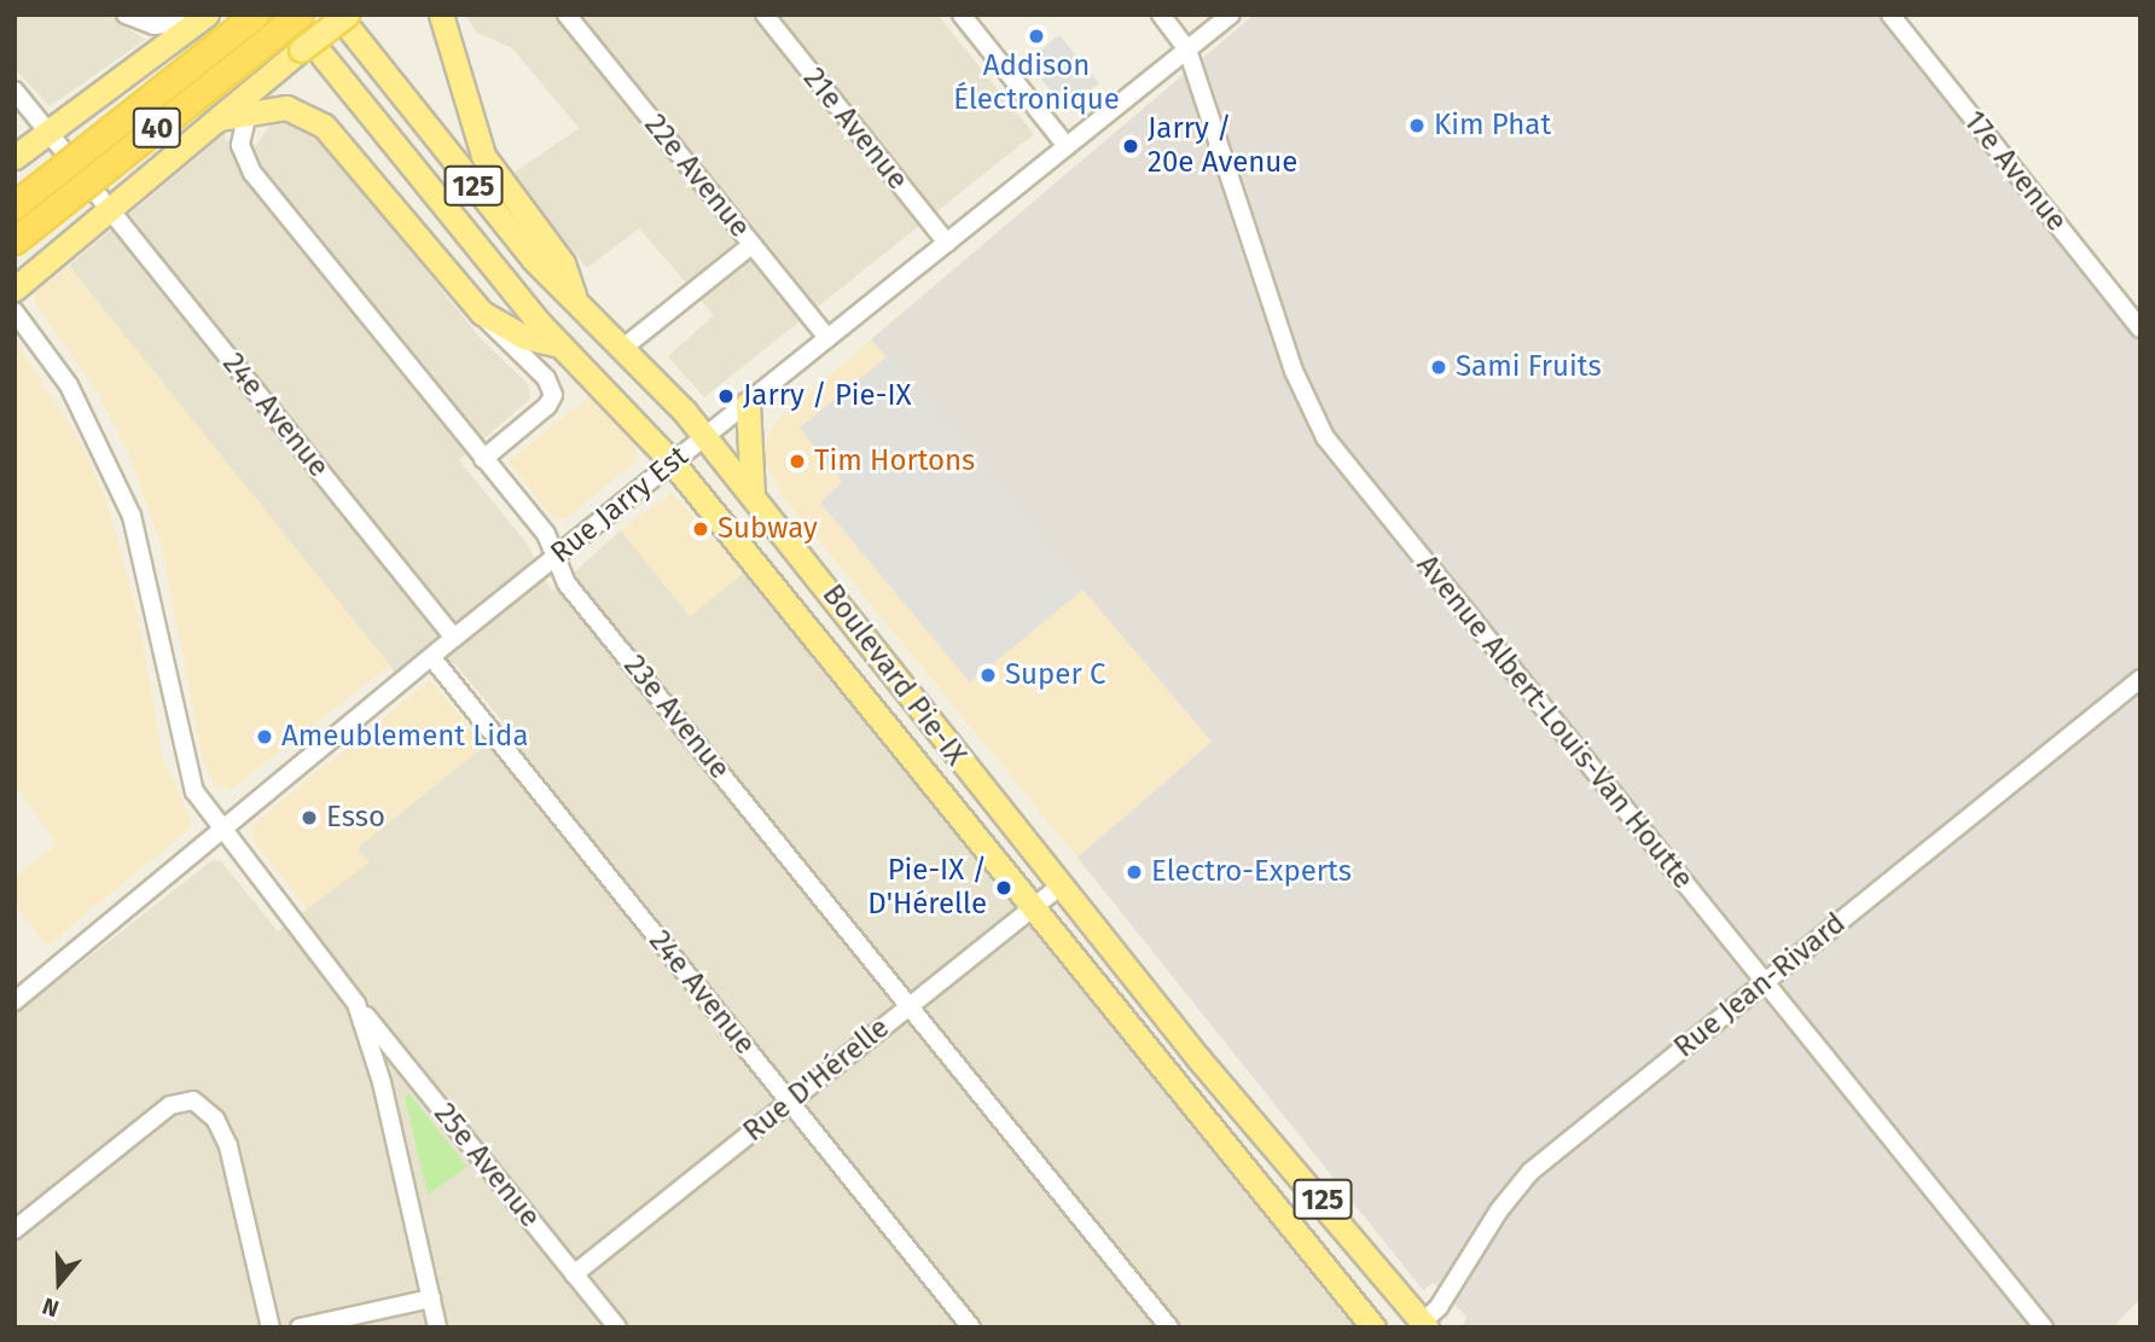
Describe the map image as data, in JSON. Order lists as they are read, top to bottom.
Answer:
{
  "streets": {
    "highway": ["40"],
    "main road": ["125", "Boulevard Pie-IX"],
    "street": [
      "21e Avenue",
      "17e Avenue",
      "22e Avenue",
      "24e Avenue",
      "Rue Jarry Est",
      "23e Avenue",
      "Avenue Albert-Louis-Van Houtte",
      "Rue Jean-Rivard",
      "Rue D'Hérelle",
      "25e Avenue"
    ]
  },
  "crossings": [
    ["21e Avenue", "Rue Jarry Est"],
    ["22e Avenue", "Rue Jarry Est"],
    ["24e Avenue", "Rue Jarry Est"],
    ["24e Avenue", "Rue D'Hérelle"],
    ["Rue Jarry Est", "Boulevard Pie-IX"],
    ["Rue Jarry Est", "23e Avenue"],
    ["Rue Jarry Est", "Avenue Albert-Louis-Van Houtte"],
    ["Rue Jarry Est", "25e Avenue"],
    ["Boulevard Pie-IX", "Rue Jean-Rivard"],
    ["Boulevard Pie-IX", "Rue D'Hérelle"],
    ["23e Avenue", "Rue D'Hérelle"],
    ["Avenue Albert-Louis-Van Houtte", "Rue Jean-Rivard"],
    ["Rue D'Hérelle", "25e Avenue"]
  ],
  "places": [
    "Addison Électronique",
    "Kim Phat",
    "Jarry / 20e Avenue",
    "Sami Fruits",
    "Jarry / Pie-IX",
    "Tim Hortons",
    "Subway",
    "Super C",
    "Ameublement Lida",
    "Esso",
    "Electro-Experts",
    "Pie-IX / D'Hérelle"
  ],
  "north": "bottom"
}
